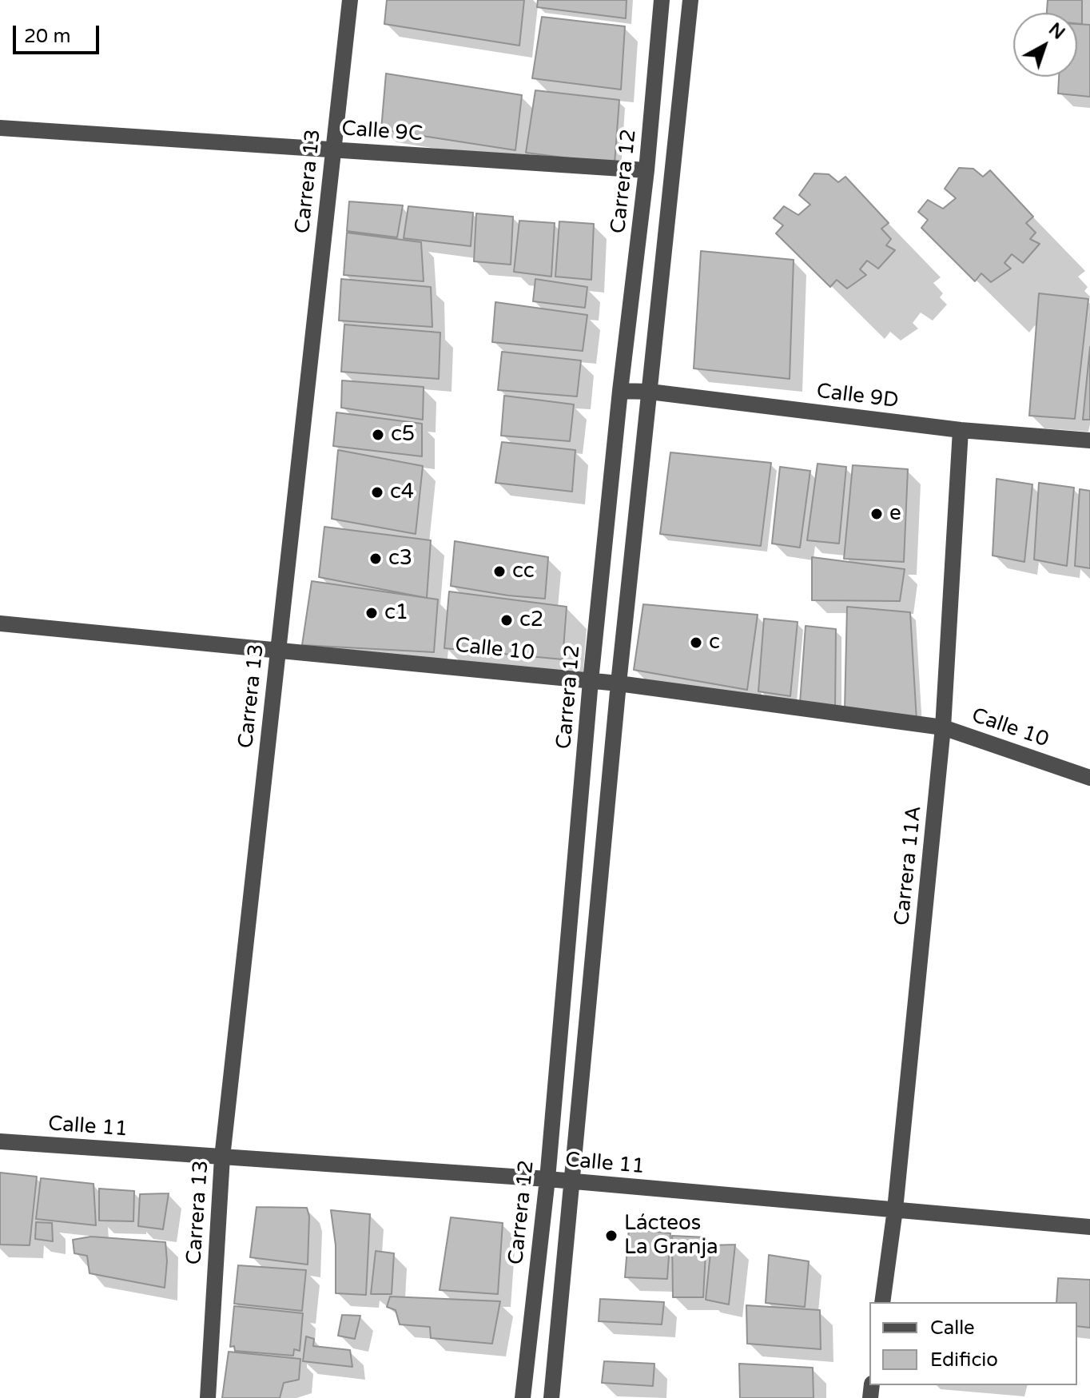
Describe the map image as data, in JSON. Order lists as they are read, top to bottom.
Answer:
{
  "streets": {
    "street": [
      "Calle 9C",
      "Carrera 13",
      "Carrera 12",
      "Calle 9D",
      "Calle 10",
      "Carrera 11A",
      "Calle 11"
    ]
  },
  "crossings": [
    ["Calle 9C", "Carrera 13"],
    ["Calle 9C", "Carrera 12"],
    ["Carrera 13", "Calle 10"],
    ["Carrera 13", "Calle 11"],
    ["Carrera 12", "Calle 9D"],
    ["Carrera 12", "Calle 10"],
    ["Carrera 12", "Calle 11"],
    ["Calle 9D", "Carrera 11A"],
    ["Calle 10", "Carrera 11A"],
    ["Carrera 11A", "Calle 11"]
  ],
  "places": [
    "c5",
    "c4",
    "e",
    "c3",
    "cc",
    "c1",
    "c2",
    "c",
    "Lácteos La Granja"
  ],
  "legend": ["Calle", "Edificio"],
  "scale_bar": "20 m",
  "north": "top right"
}
